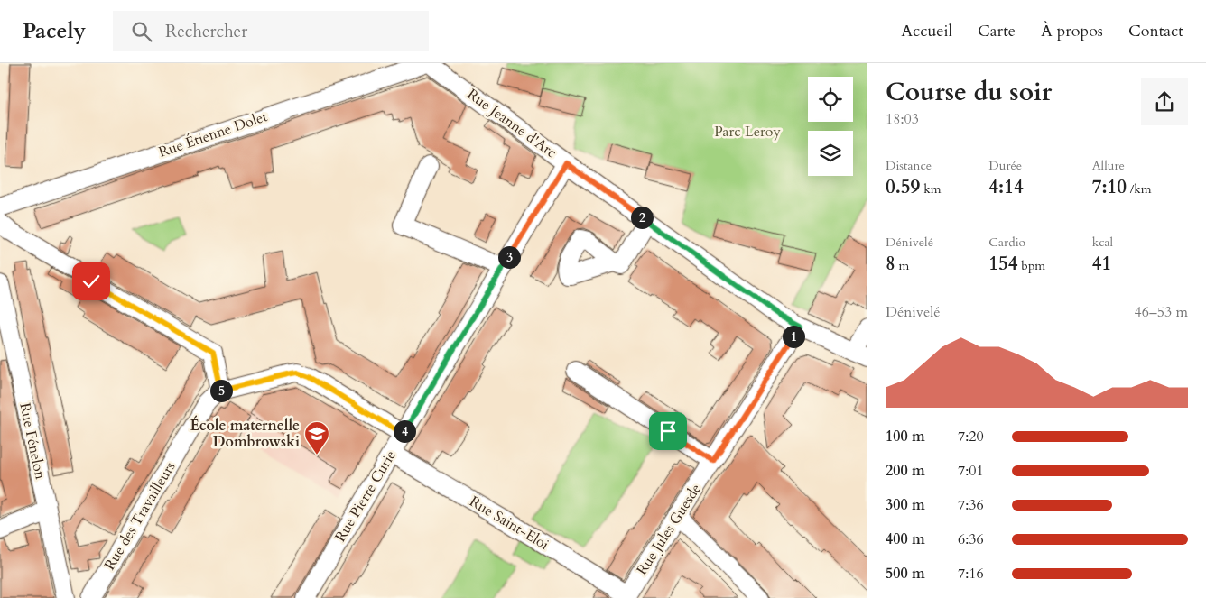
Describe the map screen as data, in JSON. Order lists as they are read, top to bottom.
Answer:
{
  "streets": {
    "street": [
      "Rue Jeanne d'Arc",
      "Rue Étienne Dolet",
      "Rue Fénelon",
      "Rue Pierre Curie",
      "Rue des Travailleurs",
      "Rue Saint-Eloi",
      "Rue Jules Guesde"
    ]
  },
  "crossings": [
    ["Rue Jeanne d'Arc", "Rue Pierre Curie"],
    ["Rue Jeanne d'Arc", "Rue Jules Guesde"],
    ["Rue Pierre Curie", "Rue Saint-Eloi"],
    ["Rue Saint-Eloi", "Rue Jules Guesde"]
  ],
  "parks": ["Parc Leroy"],
  "places": {
    "school or university": ["École maternelle Dombrowski"]
  },
  "page": {
    "header": "Pacely",
    "search": "Rechercher",
    "nav": [
      "Accueil",
      "Carte",
      "À propos",
      "Contact"
    ],
    "heading": ["Course du soir", "18:03"],
    "stats": [
      ["Distance", "0.59 km"],
      ["Durée", "4:14"],
      ["Allure", "7:10 /km"],
      ["Dénivelé", "8 m"],
      ["Cardio", "154 bpm"],
      ["kcal", "41"]
    ],
    "pins": [
      "2",
      "3",
      "1",
      "5",
      "4"
    ],
    "chart": ["Dénivelé", "46–53 m"],
    "list": [
      {
        "name": "100 m",
        "note": "7:20"
      },
      {
        "name": "200 m",
        "note": "7:01"
      },
      {
        "name": "300 m",
        "note": "7:36"
      },
      {
        "name": "400 m",
        "note": "6:36"
      },
      {
        "name": "500 m",
        "note": "7:16"
      }
    ]
  }
}
